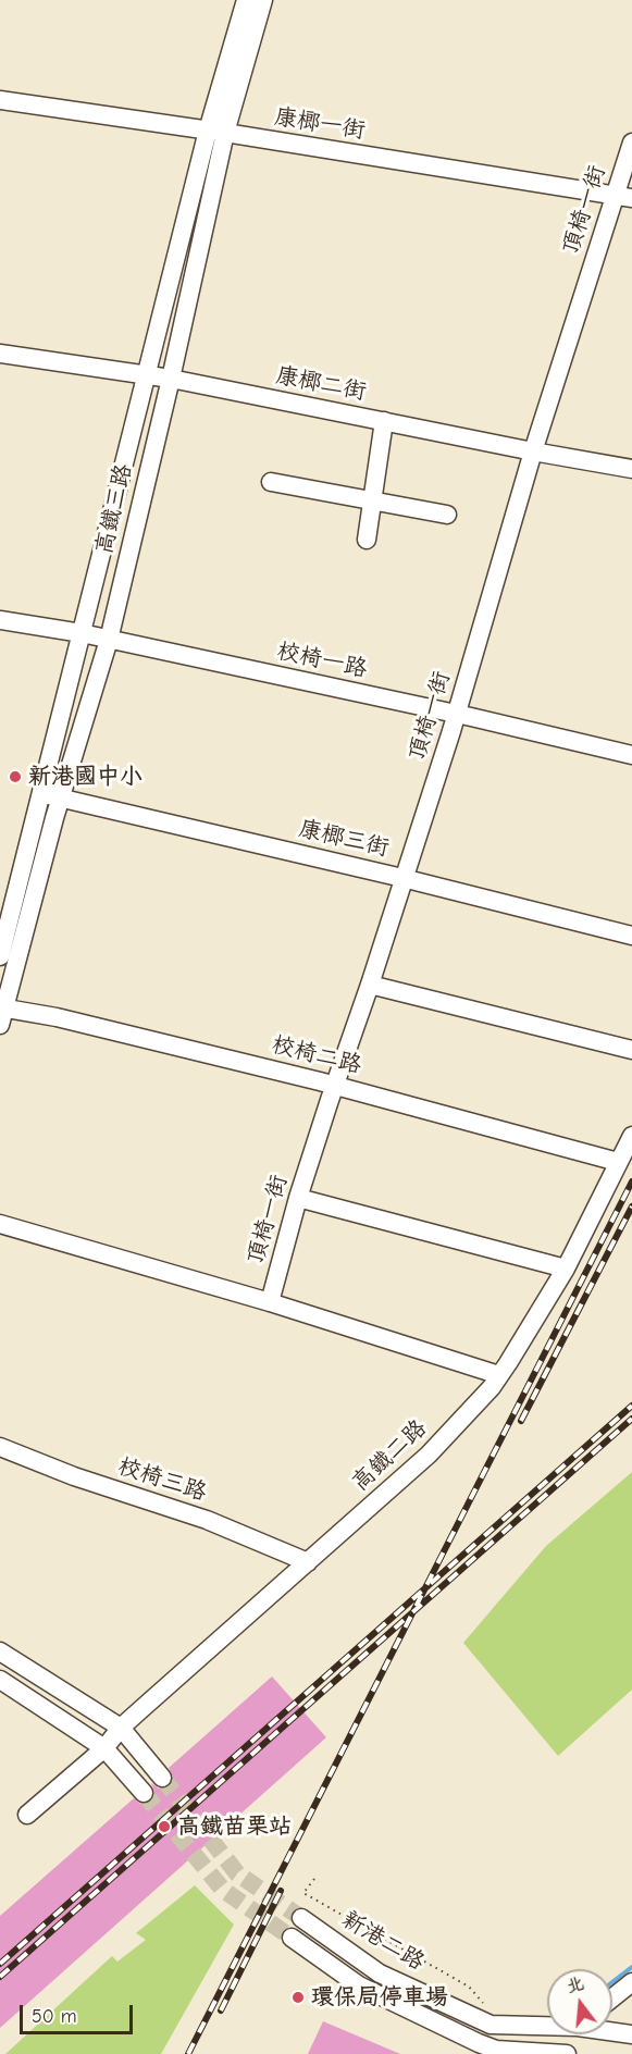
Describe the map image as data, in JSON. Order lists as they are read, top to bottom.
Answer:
{
  "streets": {
    "street": [
      "康榔一街",
      "頂椅一街",
      "康榔二街",
      "高鐵三路",
      "校椅一路",
      "康榔三街",
      "校椅二路",
      "高鐵二路",
      "校椅三路",
      "新港二路"
    ]
  },
  "crossings": [
    ["康榔一街", "頂椅一街"],
    ["康榔一街", "高鐵三路"],
    ["頂椅一街", "康榔二街"],
    ["頂椅一街", "校椅一路"],
    ["頂椅一街", "康榔三街"],
    ["頂椅一街", "校椅二路"],
    ["康榔二街", "高鐵三路"],
    ["高鐵三路", "校椅一路"],
    ["高鐵三路", "康榔三街"],
    ["高鐵三路", "校椅二路"],
    ["校椅二路", "高鐵二路"],
    ["高鐵二路", "校椅三路"]
  ],
  "places": ["新港國中小", "高鐵苗栗站", "環保局停車場"],
  "scale_bar": "50 m",
  "north": "top"
}
